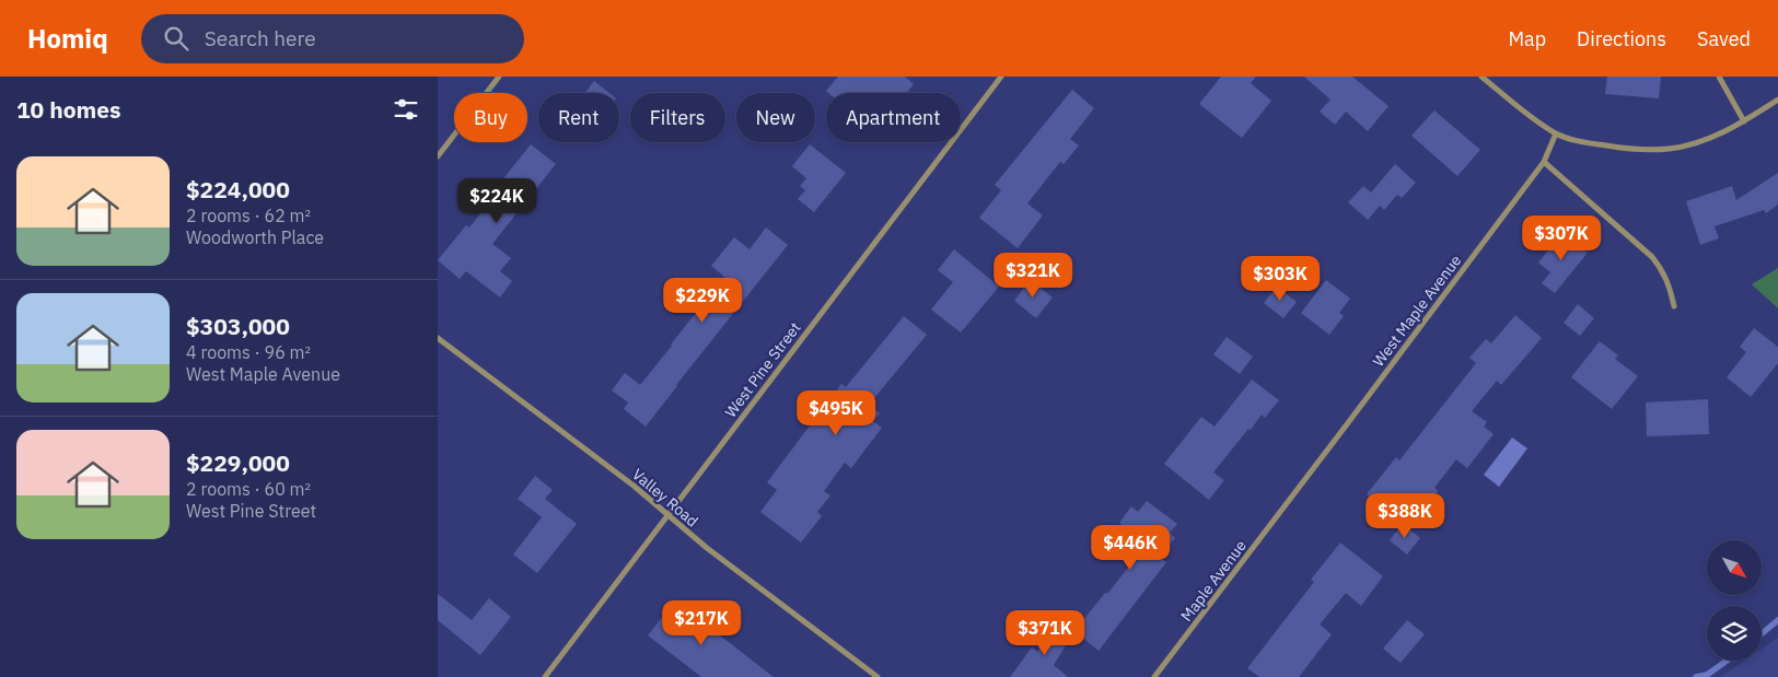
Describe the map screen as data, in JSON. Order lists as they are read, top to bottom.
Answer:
{
  "streets": {
    "street": [
      "West Maple Avenue",
      "West Pine Street",
      "Valley Road",
      "Maple Avenue"
    ]
  },
  "crossings": [
    ["West Maple Avenue", "Maple Avenue"],
    ["West Pine Street", "Valley Road"]
  ],
  "north": "bottom right",
  "page": {
    "header": "Homiq",
    "search": "Search here",
    "nav": ["Map", "Directions", "Saved"],
    "heading": "10 homes",
    "chip": [
      "Buy",
      "Rent",
      "Filters",
      "New",
      "Apartment"
    ],
    "list": [
      {
        "name": "$224,000",
        "note": "2 rooms · 62 m² · Woodworth Place"
      },
      {
        "name": "$303,000",
        "note": "4 rooms · 96 m² · West Maple Avenue"
      },
      {
        "name": "$229,000",
        "note": "2 rooms · 60 m² · West Pine Street"
      }
    ],
    "price": [
      "$224K",
      "$307K",
      "$321K",
      "$303K",
      "$229K",
      "$495K",
      "$388K",
      "$446K",
      "$217K",
      "$371K"
    ]
  }
}
